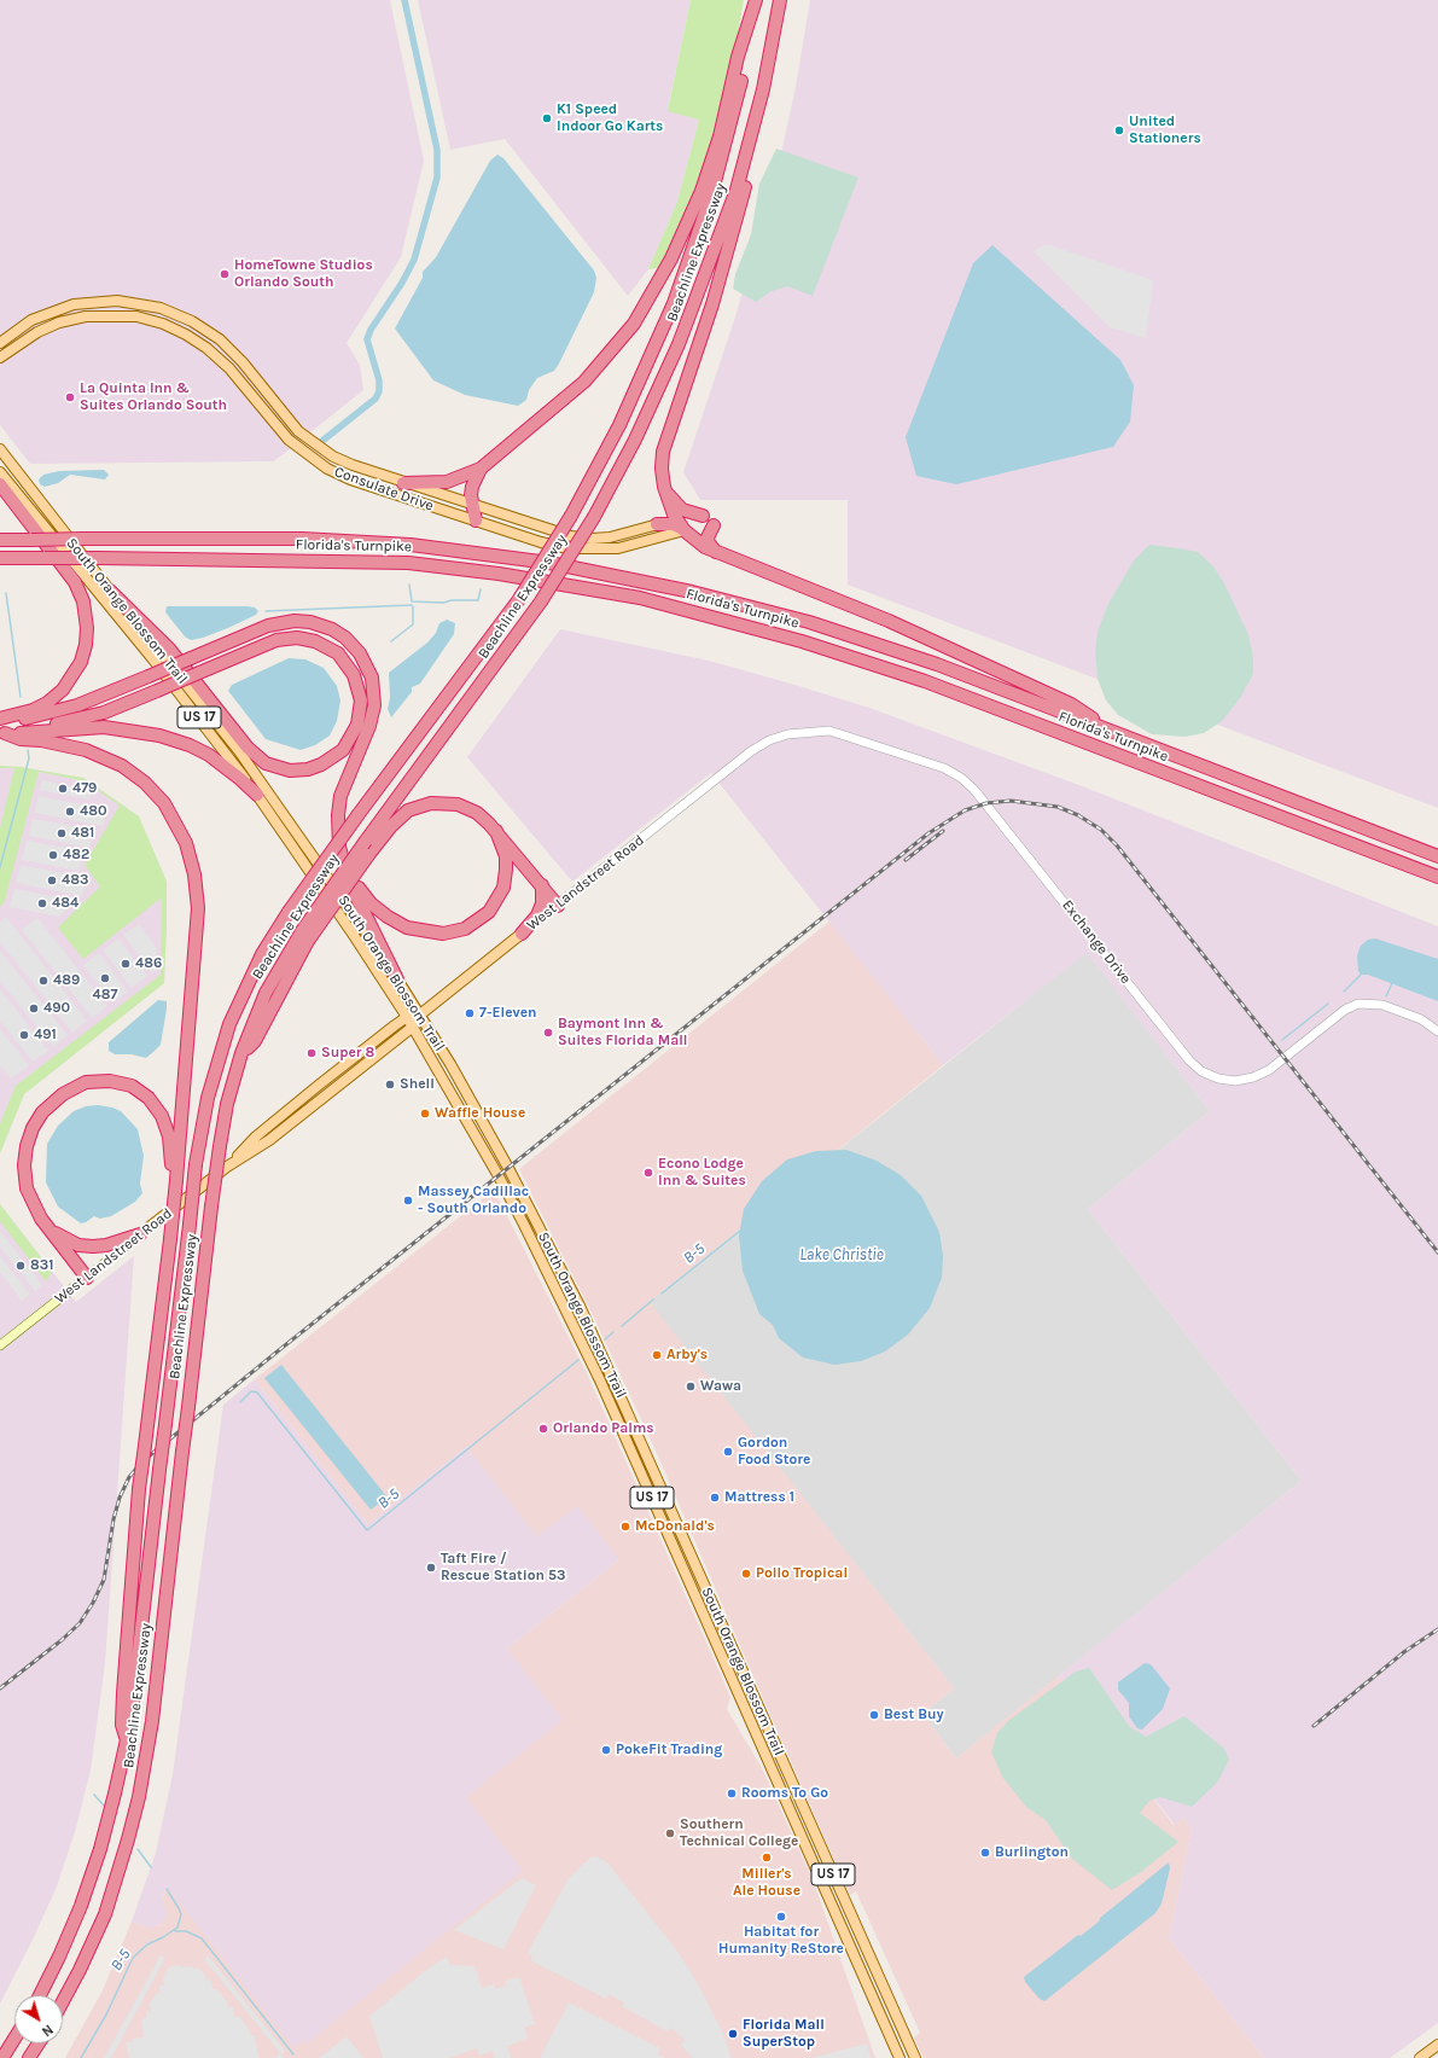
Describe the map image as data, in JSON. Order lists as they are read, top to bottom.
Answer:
{
  "streets": {
    "highway": ["Beachline Expressway", "Florida's Turnpike"],
    "main road": [
      "Consulate Drive",
      "South Orange Blossom Trail",
      "US 17",
      "West Landstreet Road"
    ],
    "street": ["Exchange Drive"]
  },
  "crossings": [
    ["South Orange Blossom Trail", "West Landstreet Road"],
    ["West Landstreet Road", "Exchange Drive"]
  ],
  "water": ["B-5", "Lake Christie"],
  "places": [
    "K1 Speed Indoor Go Karts",
    "United Stationers",
    "HomeTowne Studios Orlando South",
    "La Quinta Inn & Suites Orlando South",
    "479",
    "480",
    "481",
    "482",
    "483",
    "484",
    "486",
    "487",
    "489",
    "490",
    "7-Eleven",
    "Baymont Inn & Suites Florida Mall",
    "491",
    "Super 8",
    "Shell",
    "Waffle House",
    "Econo Lodge Inn & Suites",
    "Massey Cadillac - South Orlando",
    "831",
    "Arby's",
    "Wawa",
    "Orlando Palms",
    "Gordon Food Store",
    "Mattress 1",
    "McDonald's",
    "Taft Fire / Rescue Station 53",
    "Pollo Tropical",
    "Best Buy",
    "PokeFit Trading",
    "Rooms To Go",
    "Southern Technical College",
    "Burlington",
    "Miller's Ale House",
    "Habitat for Humanity ReStore",
    "Florida Mall SuperStop"
  ],
  "north": "bottom right"
}
